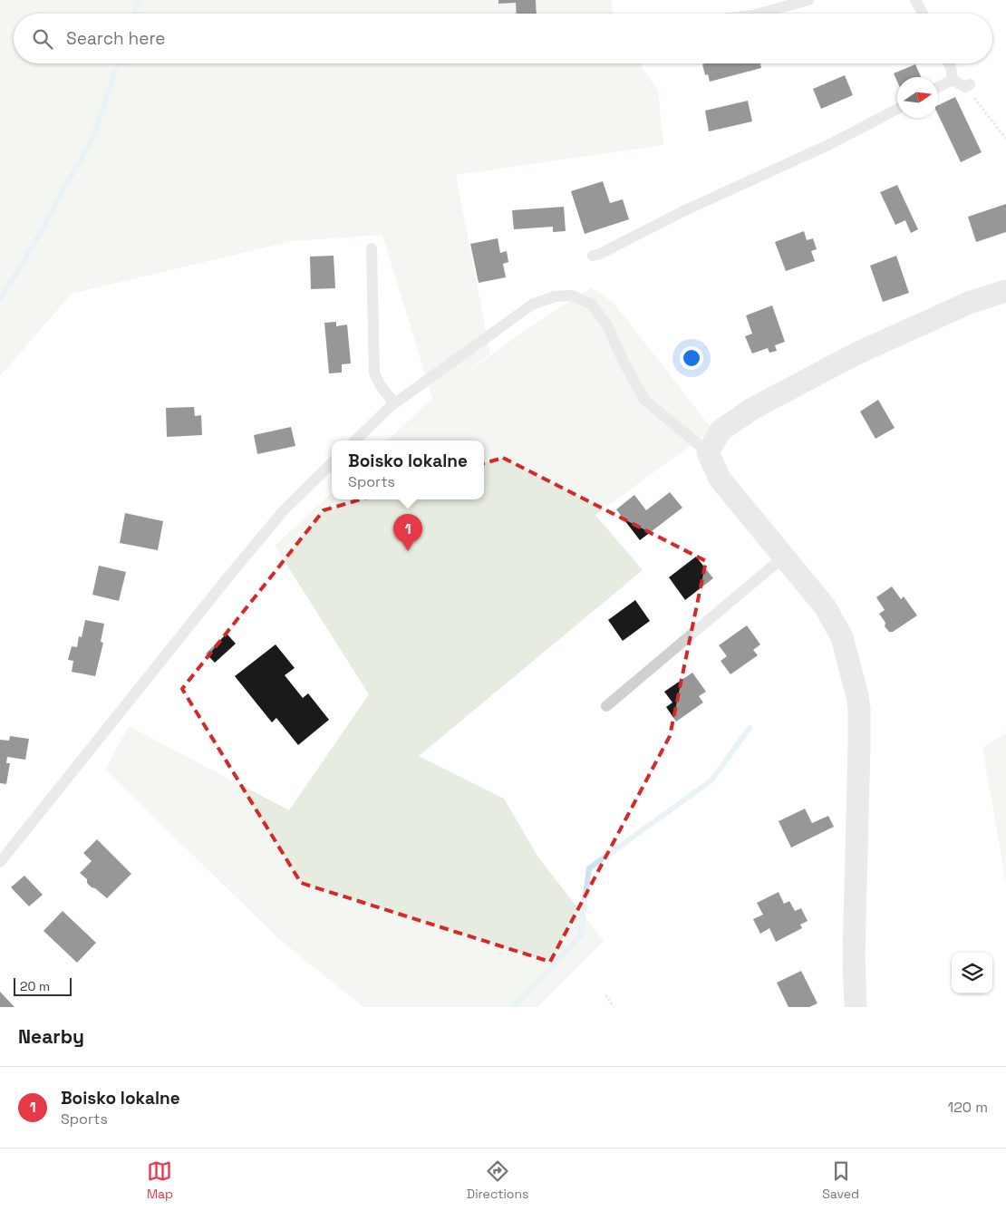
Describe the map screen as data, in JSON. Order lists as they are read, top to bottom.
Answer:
{
  "scale_bar": "20 m",
  "north": "right",
  "page": {
    "search": "Search here",
    "popup": ["Boisko lokalne", "Sports"],
    "pins": "1",
    "scale": "20 m",
    "heading": "Nearby",
    "list": [
      {
        "mark": "1",
        "name": "Boisko lokalne",
        "note": "Sports",
        "value": "120 m"
      }
    ],
    "nav": ["Map", "Directions", "Saved"]
  }
}
